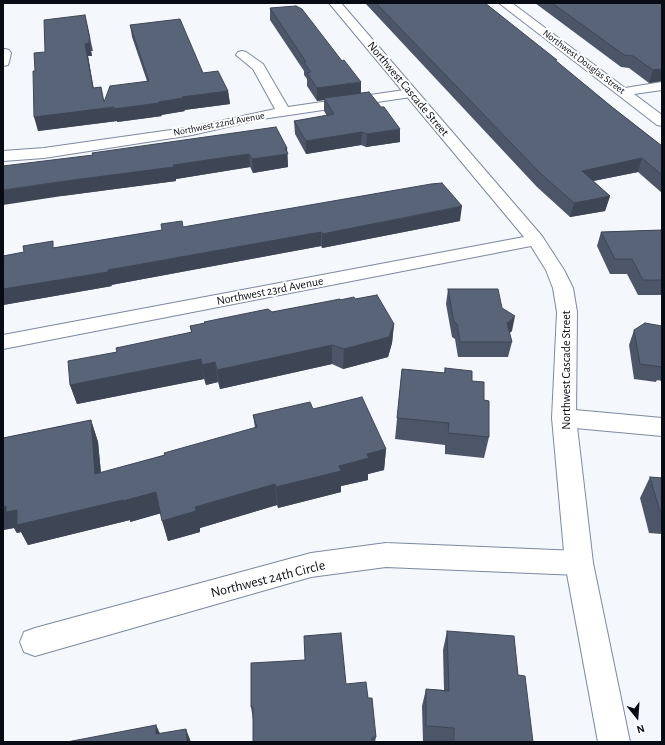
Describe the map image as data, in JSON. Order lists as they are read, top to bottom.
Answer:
{
  "streets": {
    "street": [
      "Northwest Douglas Street",
      "Northwest Cascade Street",
      "Northwest 22nd Avenue",
      "Northwest 23rd Avenue",
      "Northwest 24th Circle"
    ]
  },
  "crossings": [
    ["Northwest Cascade Street", "Northwest 22nd Avenue"],
    ["Northwest Cascade Street", "Northwest 23rd Avenue"],
    ["Northwest Cascade Street", "Northwest 24th Circle"]
  ],
  "north": "bottom"
}
